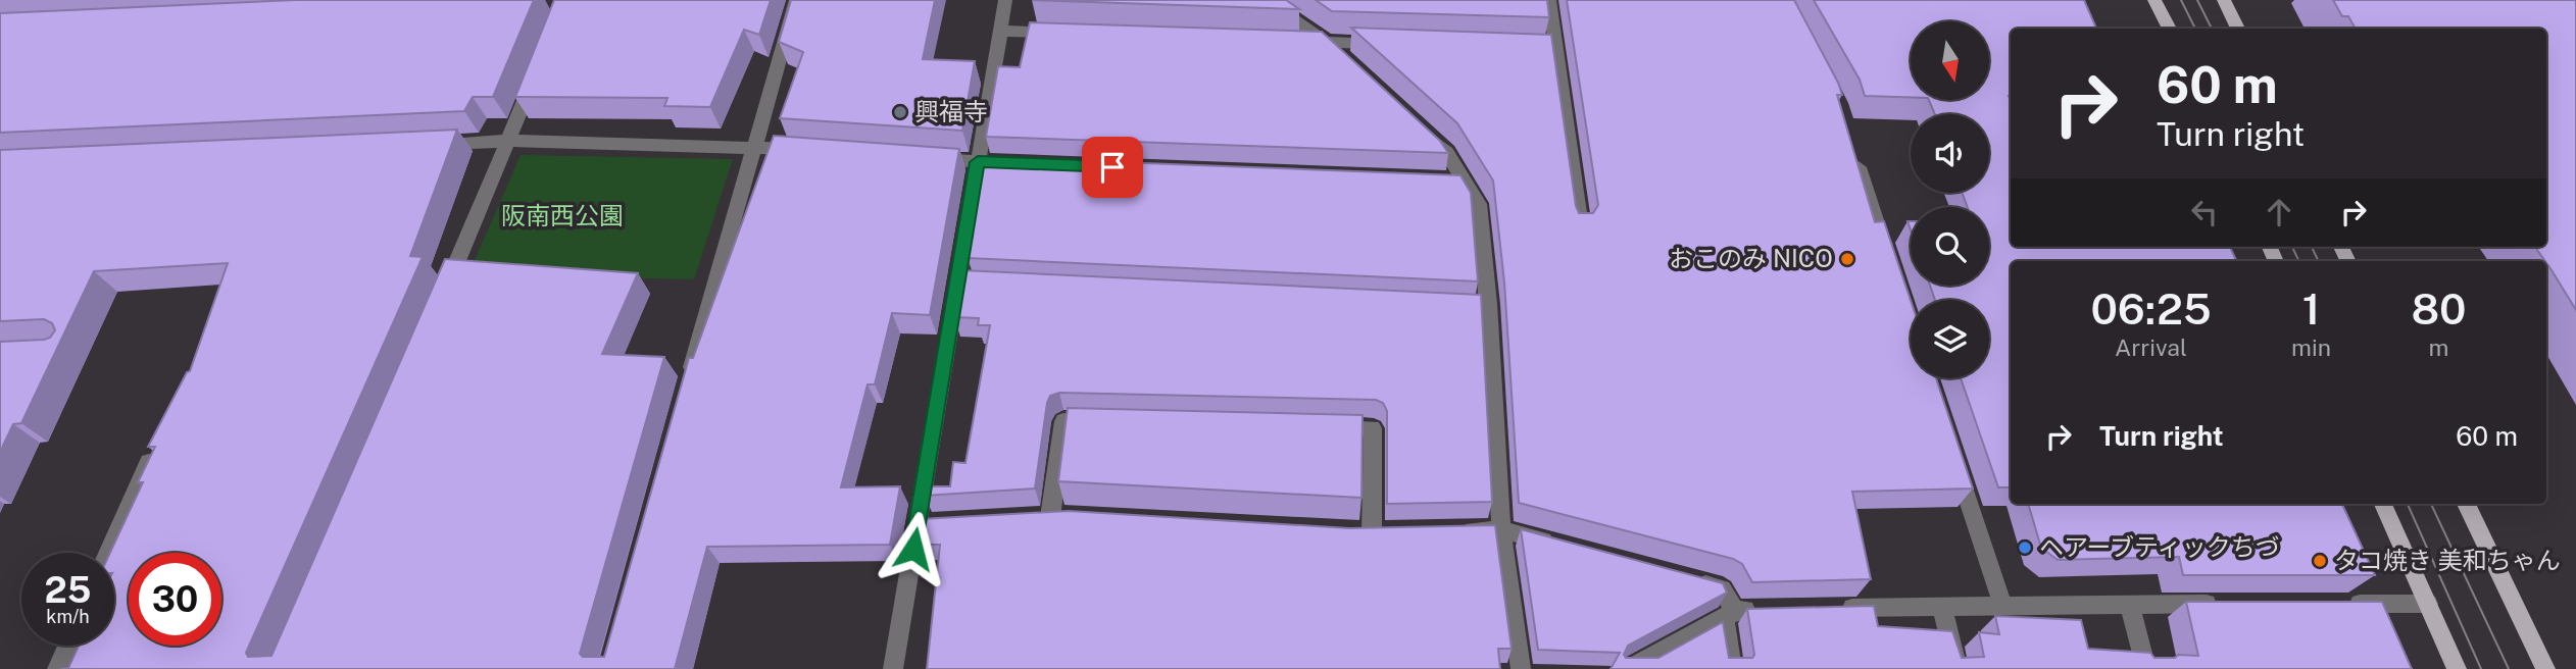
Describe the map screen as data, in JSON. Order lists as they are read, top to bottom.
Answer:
{
  "parks": ["阪南西公園"],
  "places": [
    "興福寺",
    "おこのみ NICO",
    "ヘアーブティックちづ",
    "タコ焼き 美和ちゃん"
  ],
  "north": "bottom",
  "page": {
    "turn": ["60 m", "Turn right"],
    "eta": [
      "06:25",
      "Arrival",
      "1",
      "min",
      "80",
      "m"
    ],
    "list": [
      {
        "name": "Turn right",
        "value": "60 m"
      }
    ],
    "speed": "25 km/h",
    "limit": "30"
  }
}
